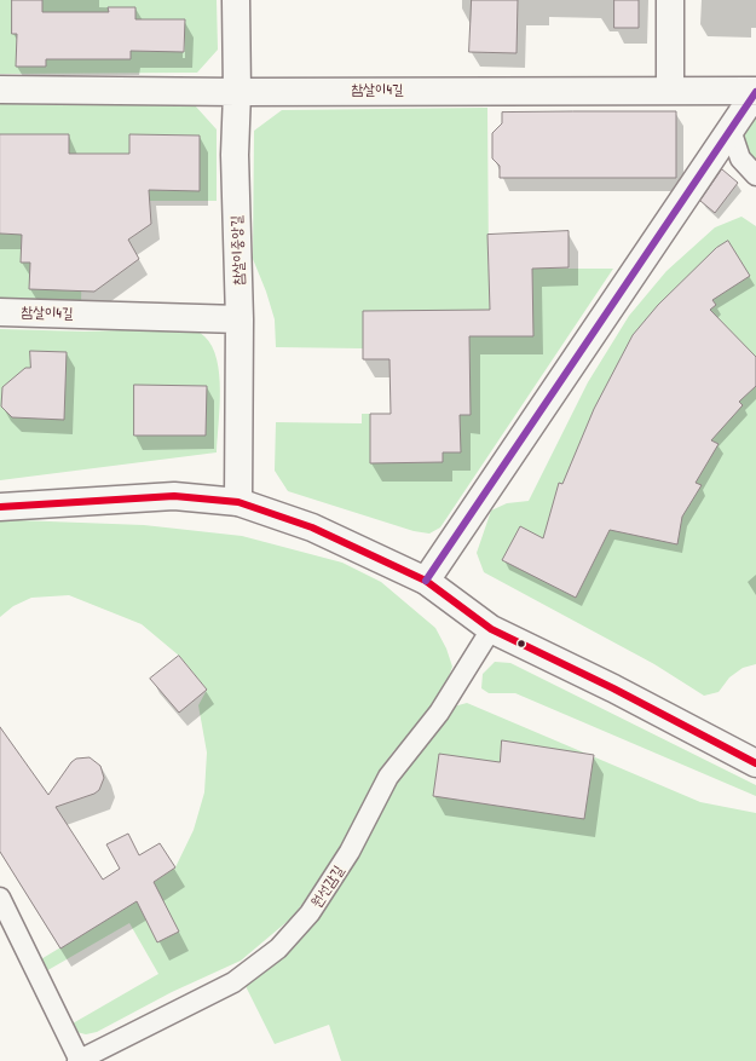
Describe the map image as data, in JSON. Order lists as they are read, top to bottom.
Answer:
{
  "streets": {
    "street": ["참살이4길", "참살이중앙길"],
    "lane": ["원선감길"]
  },
  "crossings": [
    ["참살이4길", "참살이중앙길"]
  ]
}
